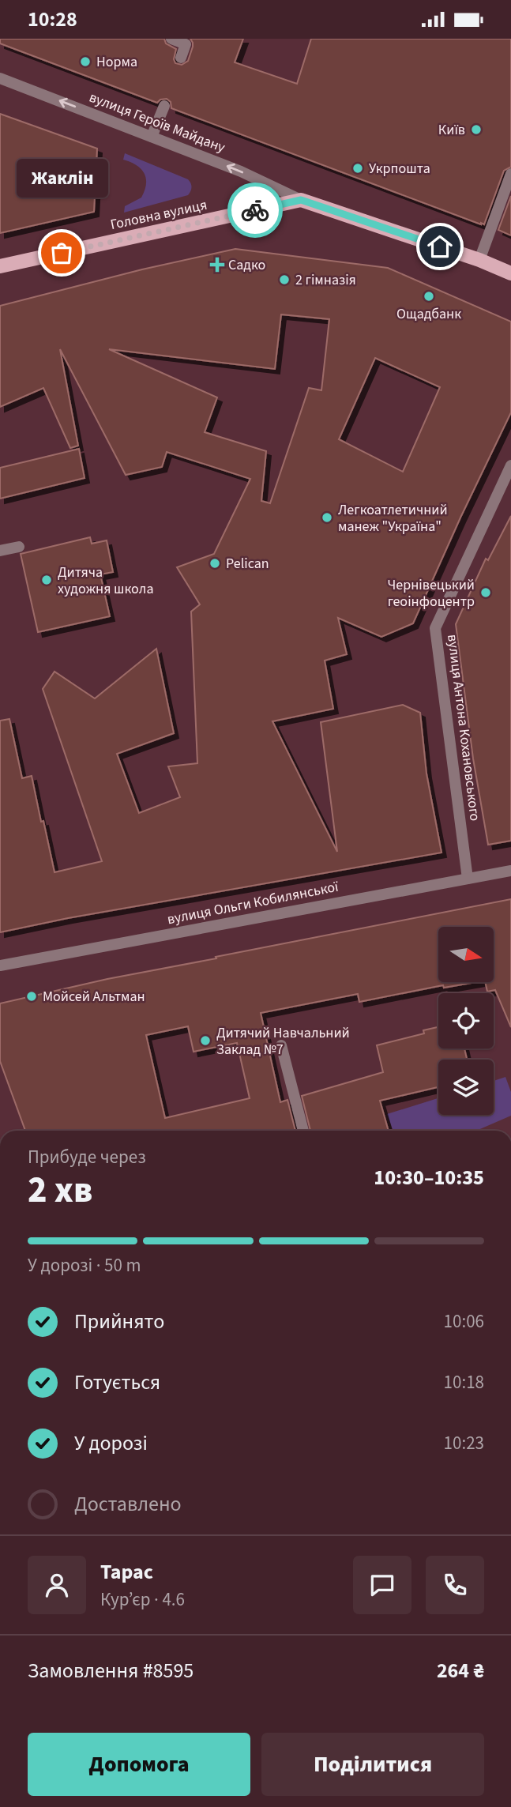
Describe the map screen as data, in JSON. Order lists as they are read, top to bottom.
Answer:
{
  "streets": {
    "main road": ["Головна вулиця"],
    "street": ["вулиця Героїв Майдану", "вулиця Антона Кохановського", "вулиця Ольги Кобилянської"]
  },
  "crossings": [
    ["вулиця Героїв Майдану", "Головна вулиця"],
    ["вулиця Антона Кохановського", "вулиця Ольги Кобилянської"]
  ],
  "one_way": ["вулиця Героїв Майдану"],
  "places": {
    "other": [
      "Норма",
      "Київ",
      "Укрпошта",
      "Жаклін",
      "2 гімназія",
      "Ощадбанк",
      "Легкоатлетичний манеж \"Україна\"",
      "Pelican",
      "Дитяча художня школа",
      "Чернівецький геоінфоцентр",
      "Мойсей Альтман",
      "Дитячий Навчальний Заклад №7"
    ],
    "health": ["Садко"]
  },
  "north": "right",
  "page": {
    "status": "10:28",
    "bubble": "Жаклін",
    "heading": ["2 хв", "Прибуде через", "10:30–10:35"],
    "panel": [
      "Тарас",
      "Кур’єр · 4.6",
      "Замовлення #8595",
      "264 ₴"
    ],
    "bar": "У дорозі · 50 m",
    "list": [
      ["Прийнято", "10:06"],
      ["Готується", "10:18"],
      ["У дорозі", "10:23"],
      "Доставлено"
    ],
    "buttons": ["Допомога", "Поділитися"]
  }
}
